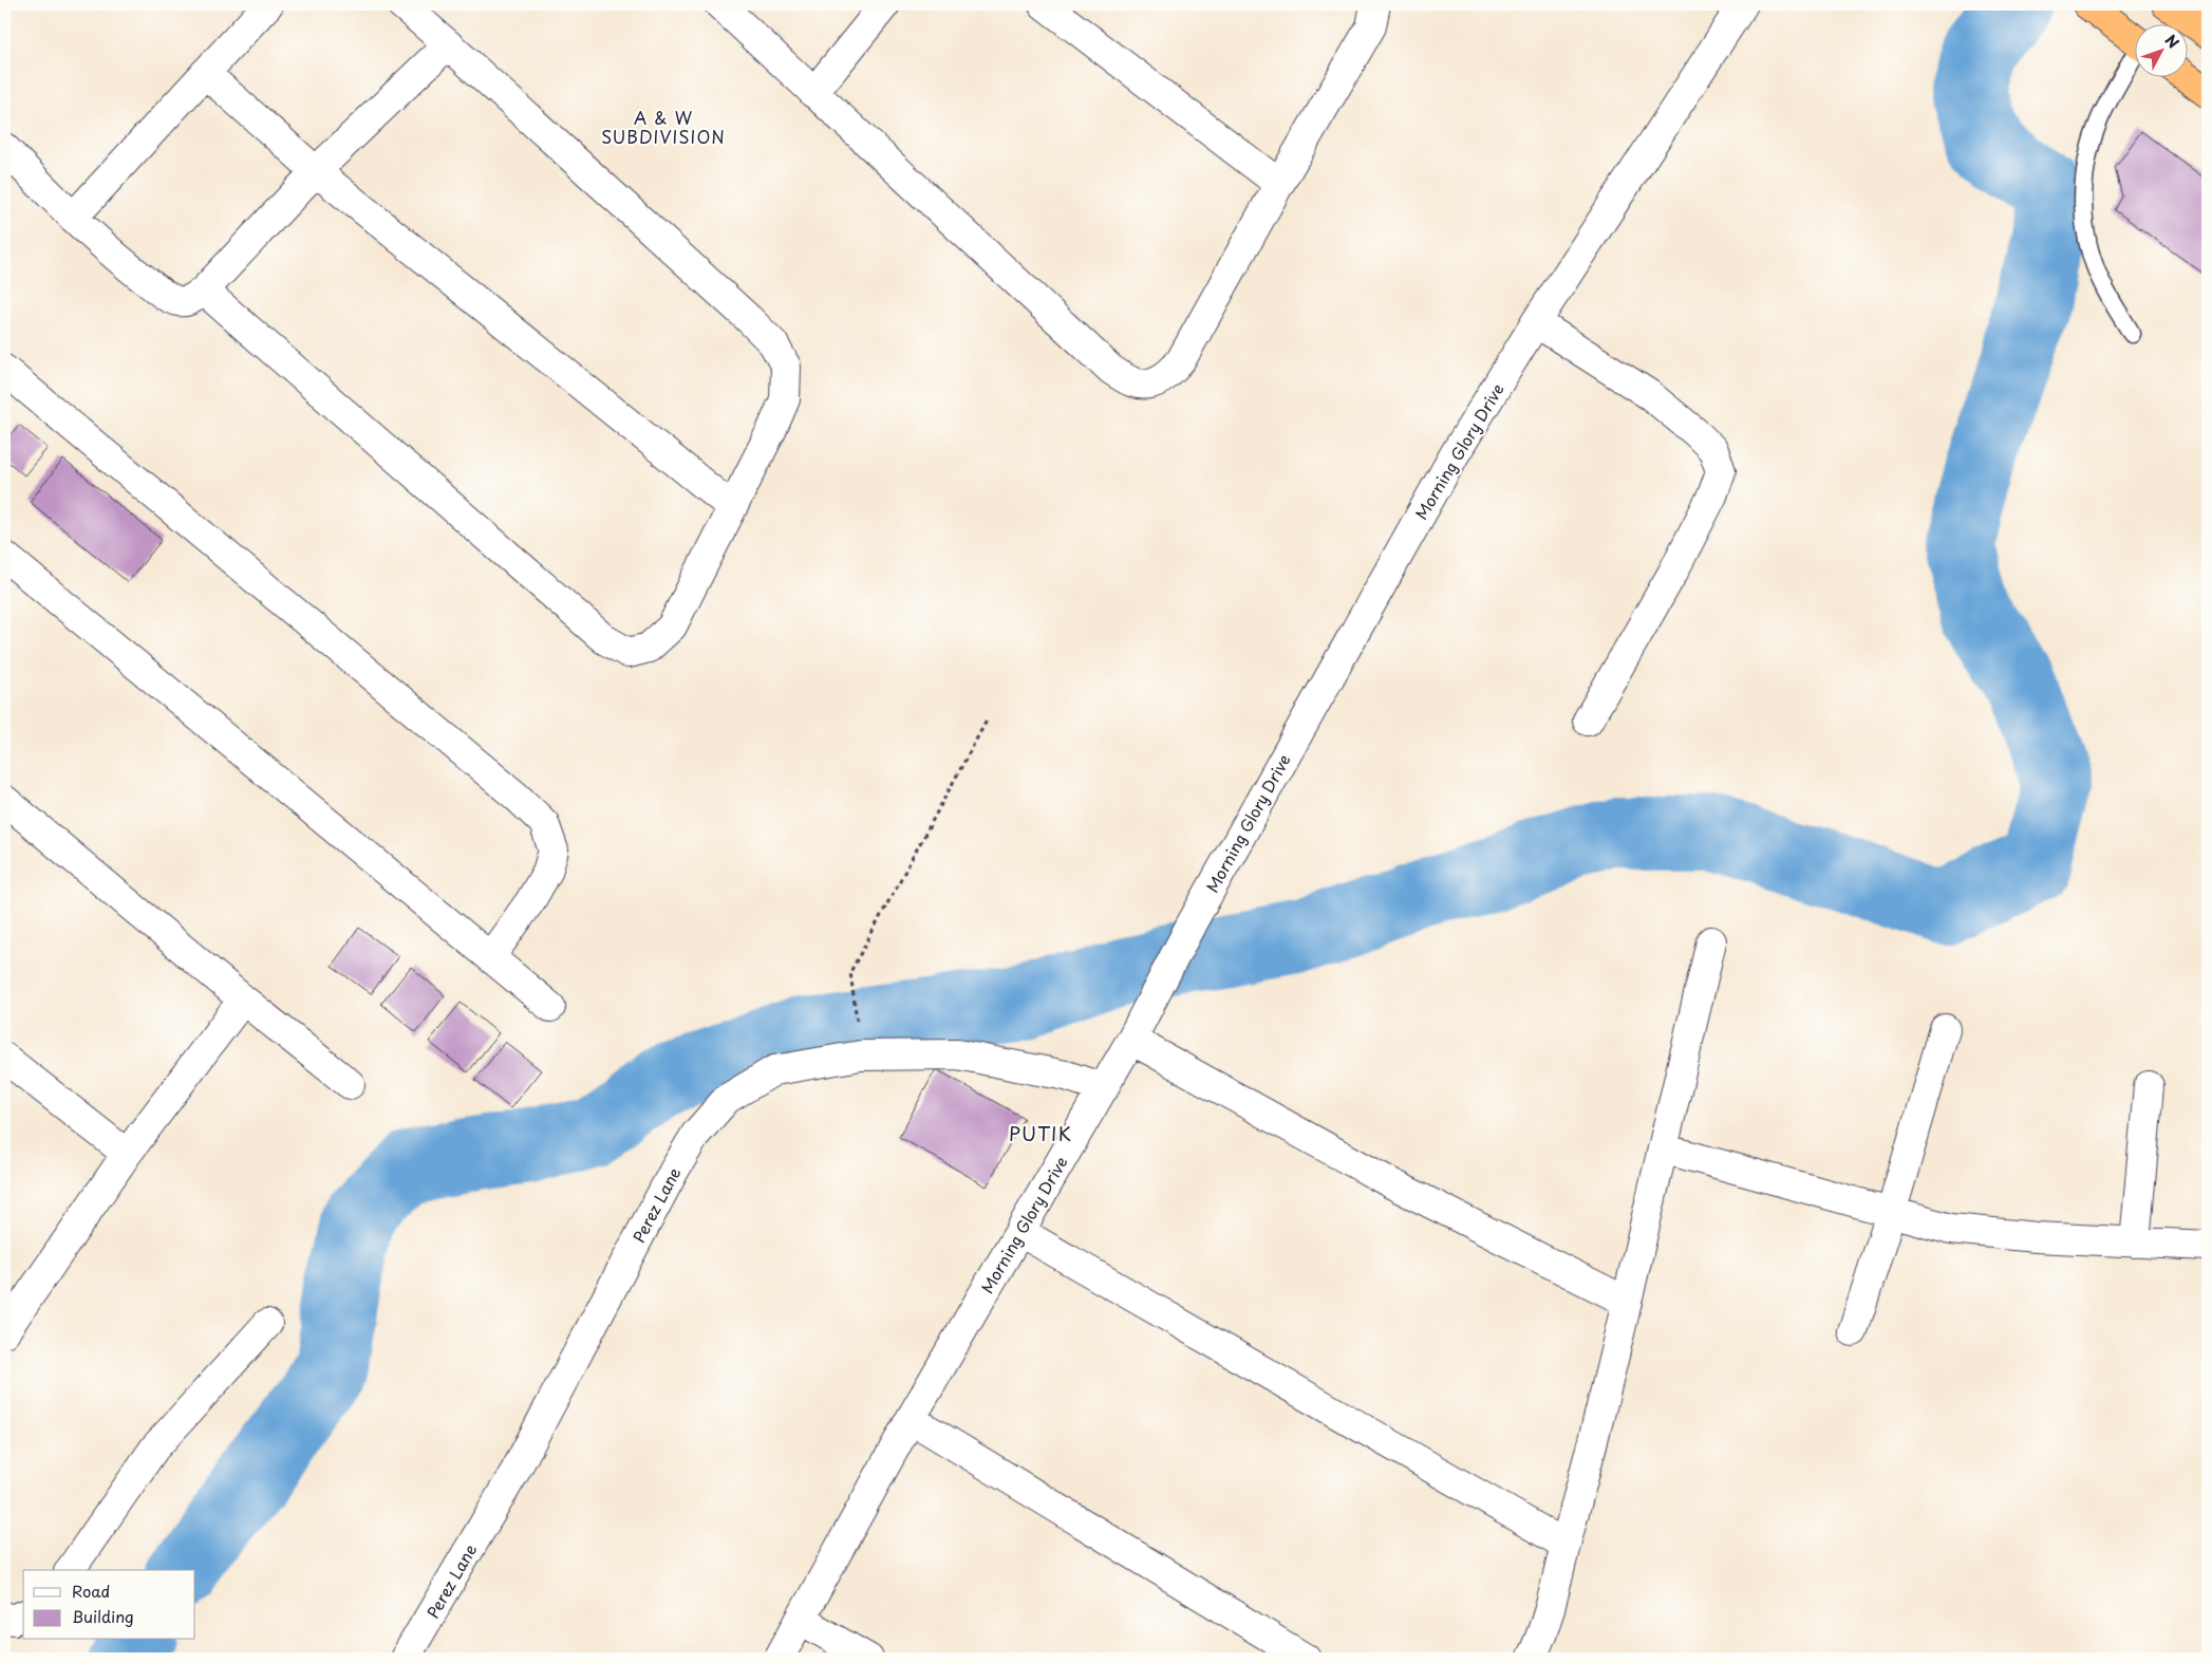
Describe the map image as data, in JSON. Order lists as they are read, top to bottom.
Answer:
{
  "streets": {
    "street": ["Morning Glory Drive", "Perez Lane"]
  },
  "crossings": [
    ["Morning Glory Drive", "Perez Lane"]
  ],
  "districts": ["A & W SUBDIVISION", "PUTIK"],
  "legend": ["Road", "Building"],
  "north": "top right"
}
